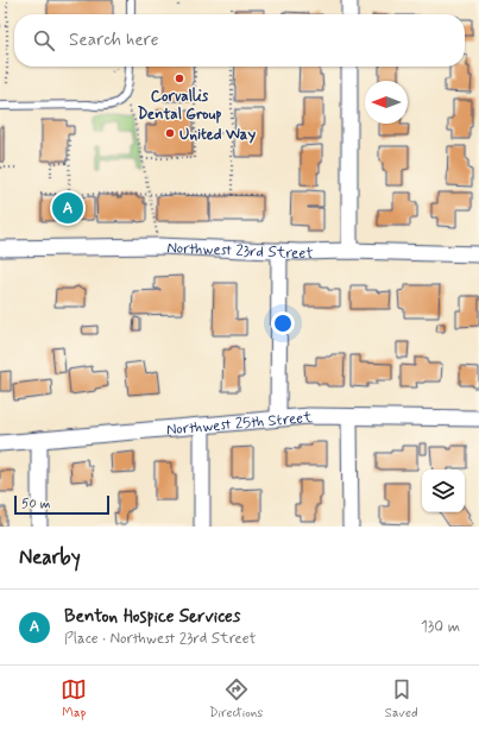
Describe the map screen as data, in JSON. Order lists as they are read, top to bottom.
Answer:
{
  "streets": {
    "street": ["Northwest 23rd Street", "Northwest 25th Street"]
  },
  "places": ["Corvallis Dental Group", "United Way"],
  "scale_bar": "50 m",
  "north": "left",
  "page": {
    "search": "Search here",
    "pins": "A",
    "scale": "50 m",
    "heading": "Nearby",
    "list": [
      {
        "mark": "A",
        "name": "Benton Hospice Services",
        "note": "Place · Northwest 23rd Street",
        "value": "130 m"
      }
    ],
    "nav": ["Map", "Directions", "Saved"]
  }
}
